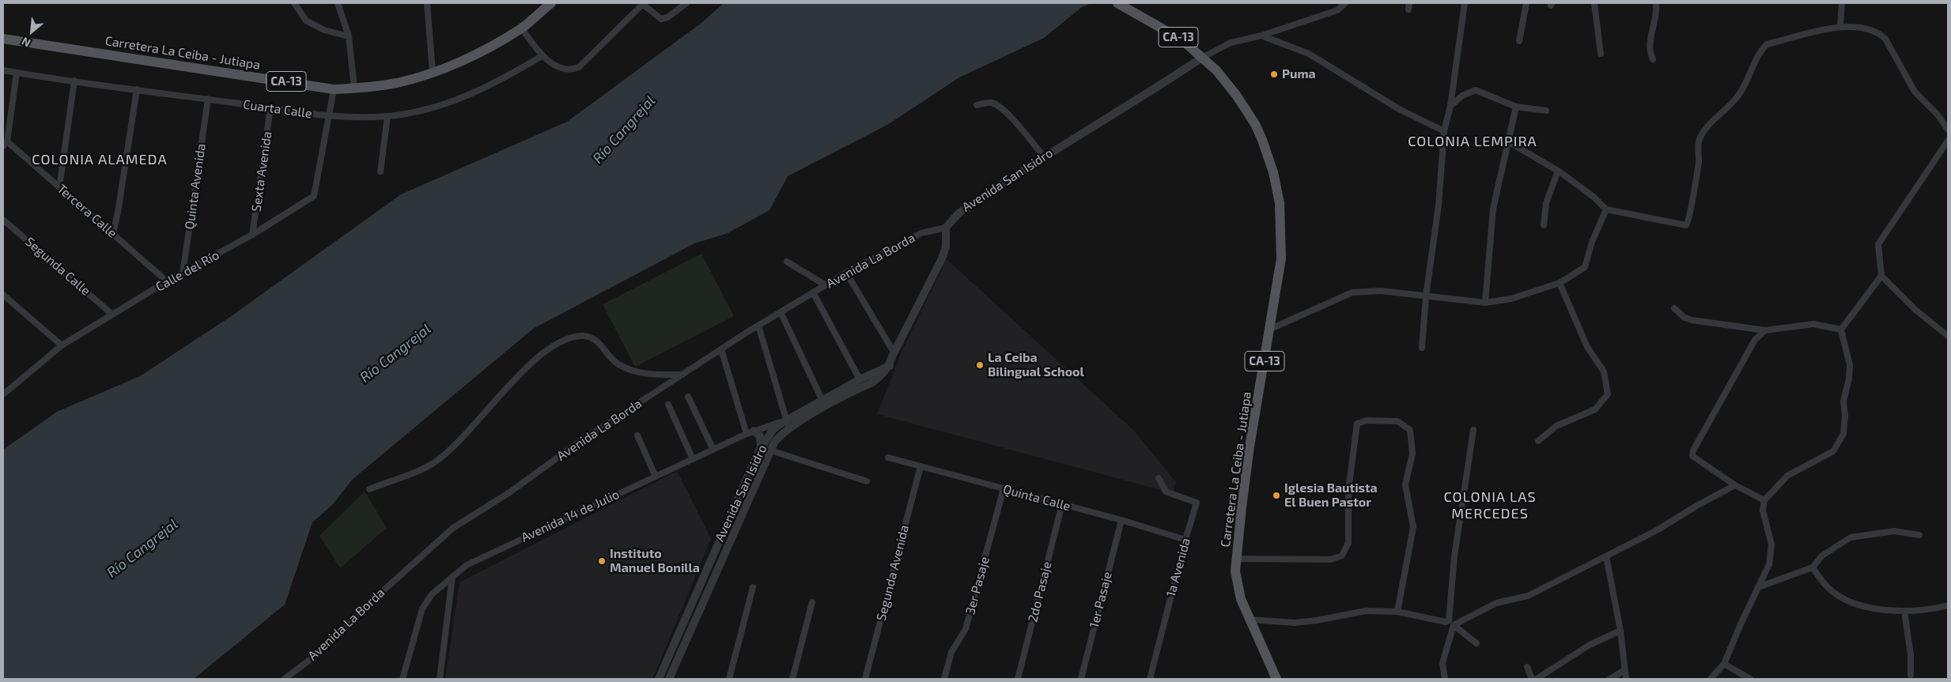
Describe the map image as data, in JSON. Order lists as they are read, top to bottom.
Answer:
{
  "streets": {
    "main road": ["CA-13", "Carretera La Ceiba - Jutiapa"],
    "street": [
      "Cuarta Calle",
      "Sexta Avenida",
      "Avenida San Isidro",
      "Quinta Avenida",
      "Tercera Calle",
      "Avenida La Borda",
      "Segunda Calle",
      "Calle del Río",
      "Quinta Calle",
      "Avenida 14 de Julio",
      "1a Avenida",
      "Segunda Avenida",
      "3er Pasaje",
      "2do Pasaje",
      "1er Pasaje"
    ]
  },
  "crossings": [
    ["Carretera La Ceiba - Jutiapa", "Avenida San Isidro"],
    ["Cuarta Calle", "Sexta Avenida"],
    ["Cuarta Calle", "Quinta Avenida"],
    ["Cuarta Calle", "Calle del Río"],
    ["Sexta Avenida", "Calle del Río"],
    ["Avenida San Isidro", "Avenida La Borda"],
    ["Avenida San Isidro", "Avenida 14 de Julio"],
    ["Quinta Avenida", "Calle del Río"],
    ["Tercera Calle", "Calle del Río"],
    ["Segunda Calle", "Calle del Río"],
    ["Quinta Calle", "1a Avenida"],
    ["Quinta Calle", "Segunda Avenida"],
    ["Quinta Calle", "3er Pasaje"],
    ["Quinta Calle", "2do Pasaje"],
    ["Quinta Calle", "1er Pasaje"]
  ],
  "districts": ["COLONIA LEMPIRA", "COLONIA ALAMEDA", "COLONIA LAS MERCEDES"],
  "water": ["Río Cangrejal"],
  "places": [
    "Puma",
    "La Ceiba Bilingual School",
    "Iglesia Bautista El Buen Pastor",
    "Instituto Manuel Bonilla"
  ],
  "north": "bottom left"
}
